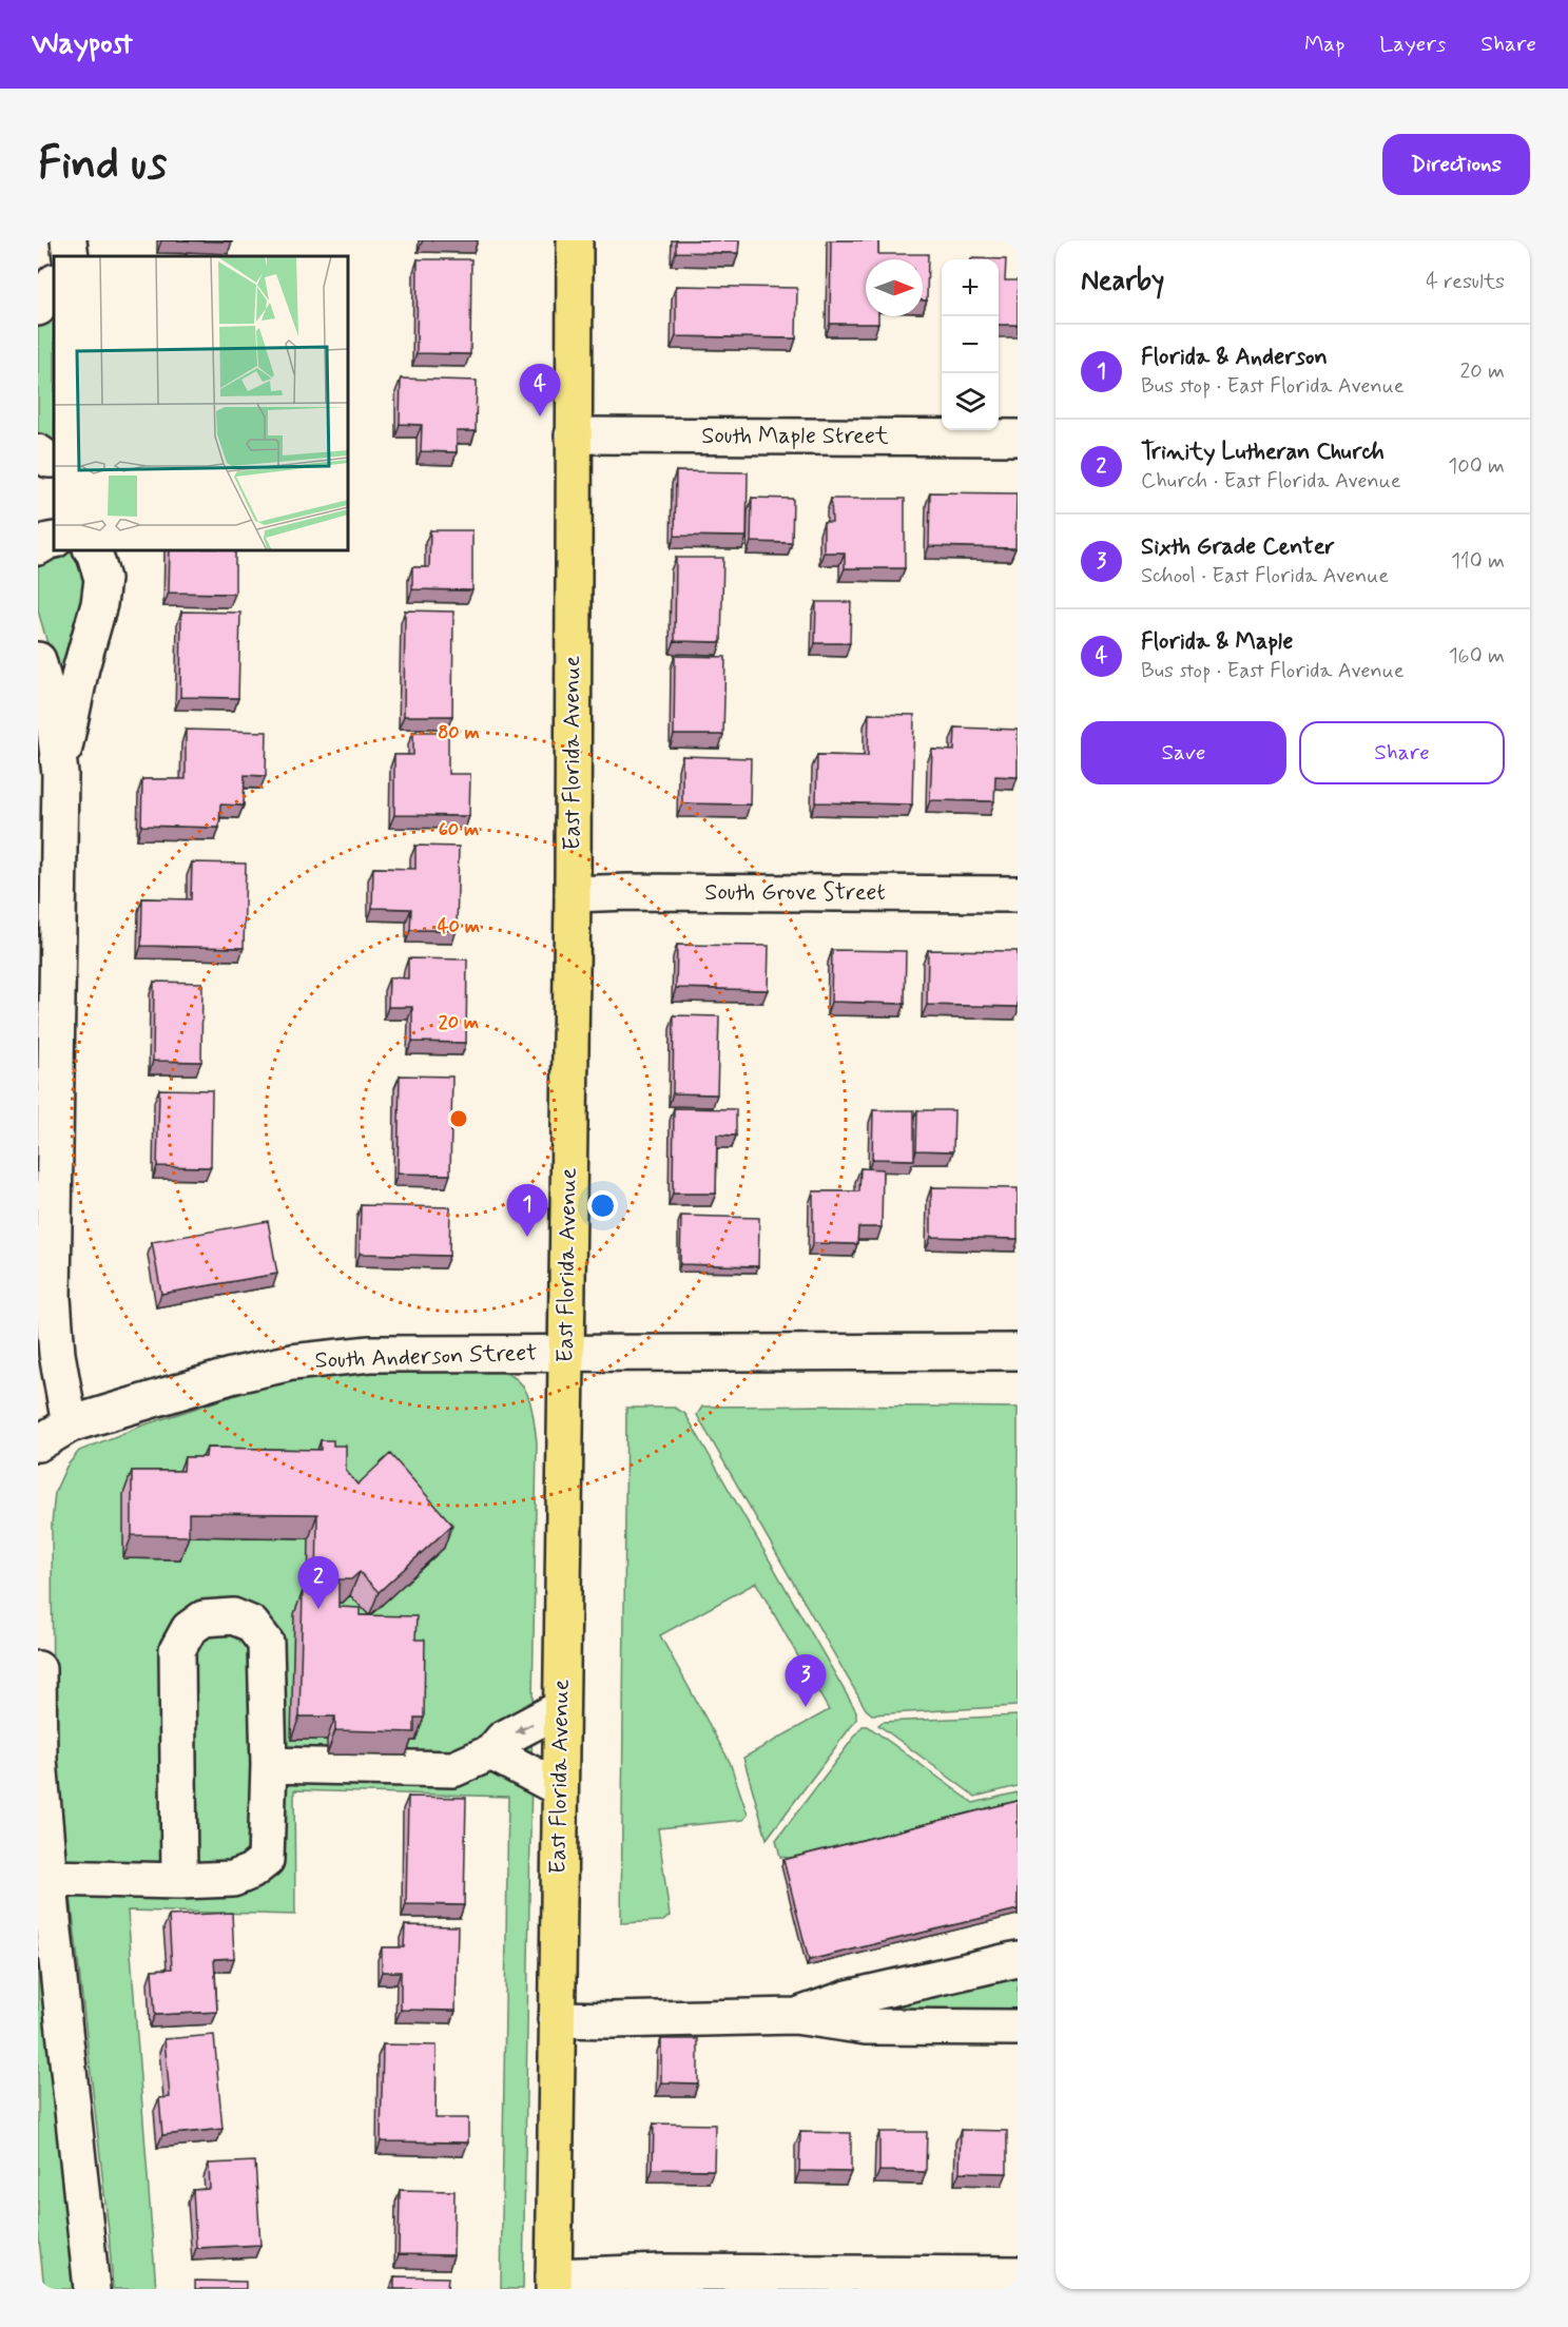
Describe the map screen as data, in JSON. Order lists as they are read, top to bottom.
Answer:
{
  "streets": {
    "main road": ["East Florida Avenue"],
    "street": ["South Maple Street", "South Grove Street", "South Anderson Street"]
  },
  "crossings": [
    ["South Maple Street", "East Florida Avenue"],
    ["East Florida Avenue", "South Grove Street"],
    ["East Florida Avenue", "South Anderson Street"]
  ],
  "north": "right",
  "page": {
    "header": "Waypost",
    "nav": ["Map", "Layers", "Share"],
    "buttons": [
      "Directions",
      ["Save", "Share"]
    ],
    "title": "Find us",
    "heading": ["Nearby", "4 results"],
    "map_buttons": ["+", "−"],
    "list": [
      {
        "mark": "1",
        "name": "Florida & Anderson",
        "note": "Bus stop · East Florida Avenue",
        "value": "20 m"
      },
      {
        "mark": "2",
        "name": "Trinity Lutheran Church",
        "note": "Church · East Florida Avenue",
        "value": "100 m"
      },
      {
        "mark": "3",
        "name": "Sixth Grade Center",
        "note": "School · East Florida Avenue",
        "value": "110 m"
      },
      {
        "mark": "4",
        "name": "Florida & Maple",
        "note": "Bus stop · East Florida Avenue",
        "value": "160 m"
      }
    ],
    "pins": [
      "4",
      "1",
      "2",
      "3"
    ]
  },
  "rings": [
    "80 m",
    "60 m",
    "40 m",
    "20 m"
  ]
}
